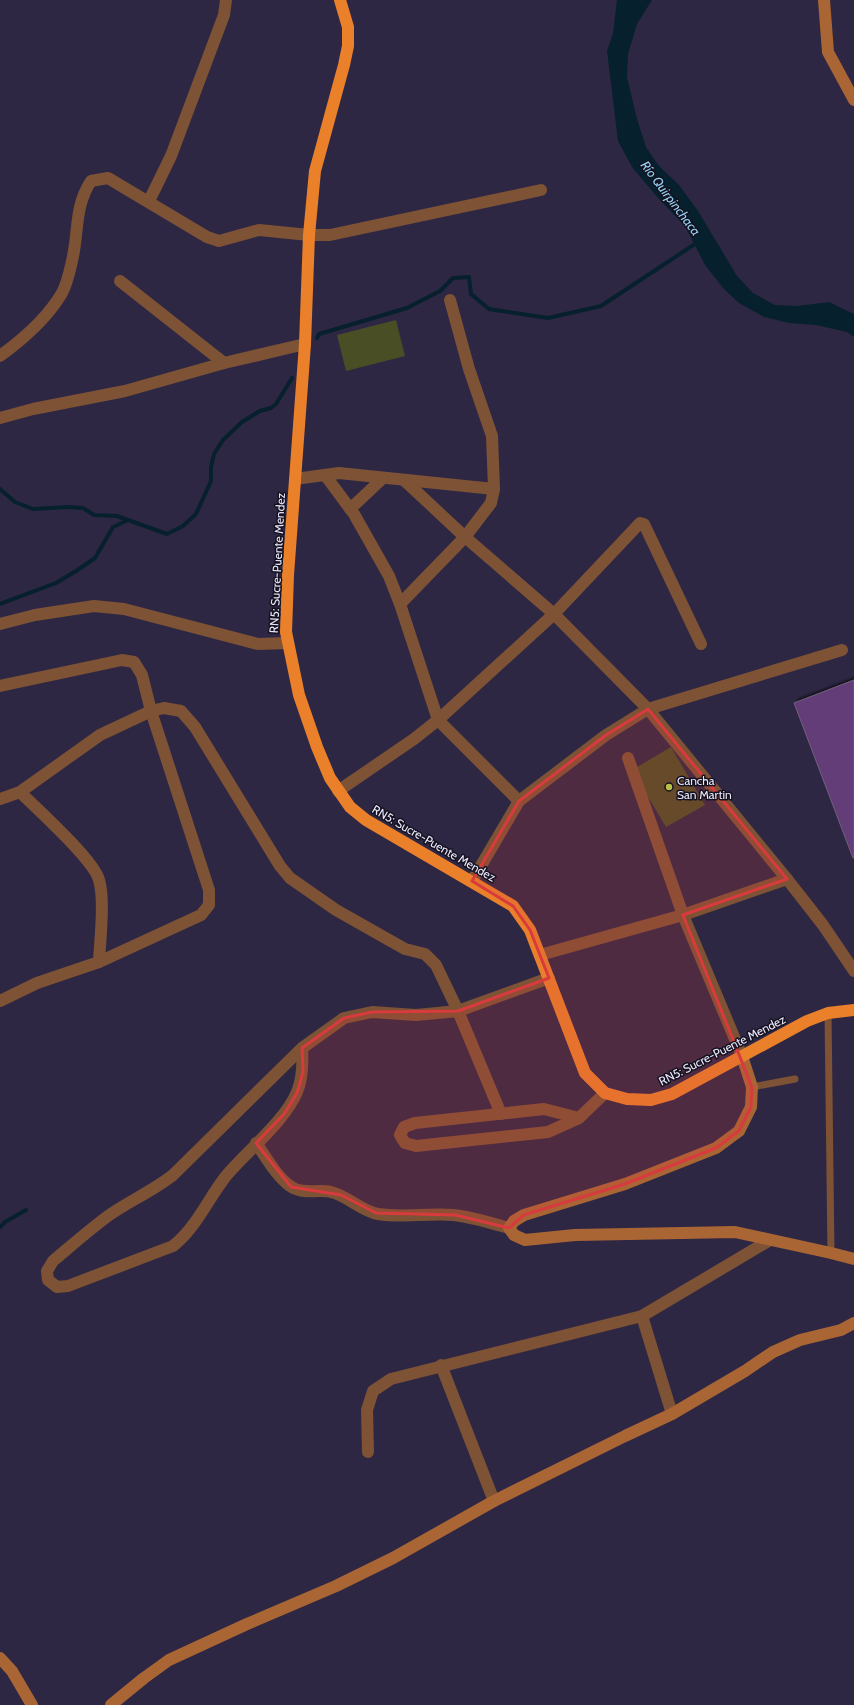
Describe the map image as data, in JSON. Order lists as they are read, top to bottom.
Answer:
{
  "streets": {
    "highway": ["RN5: Sucre-Puente Mendez"]
  },
  "water": ["Río Quirpinchaca"],
  "places": ["Cancha San Martin"]
}
